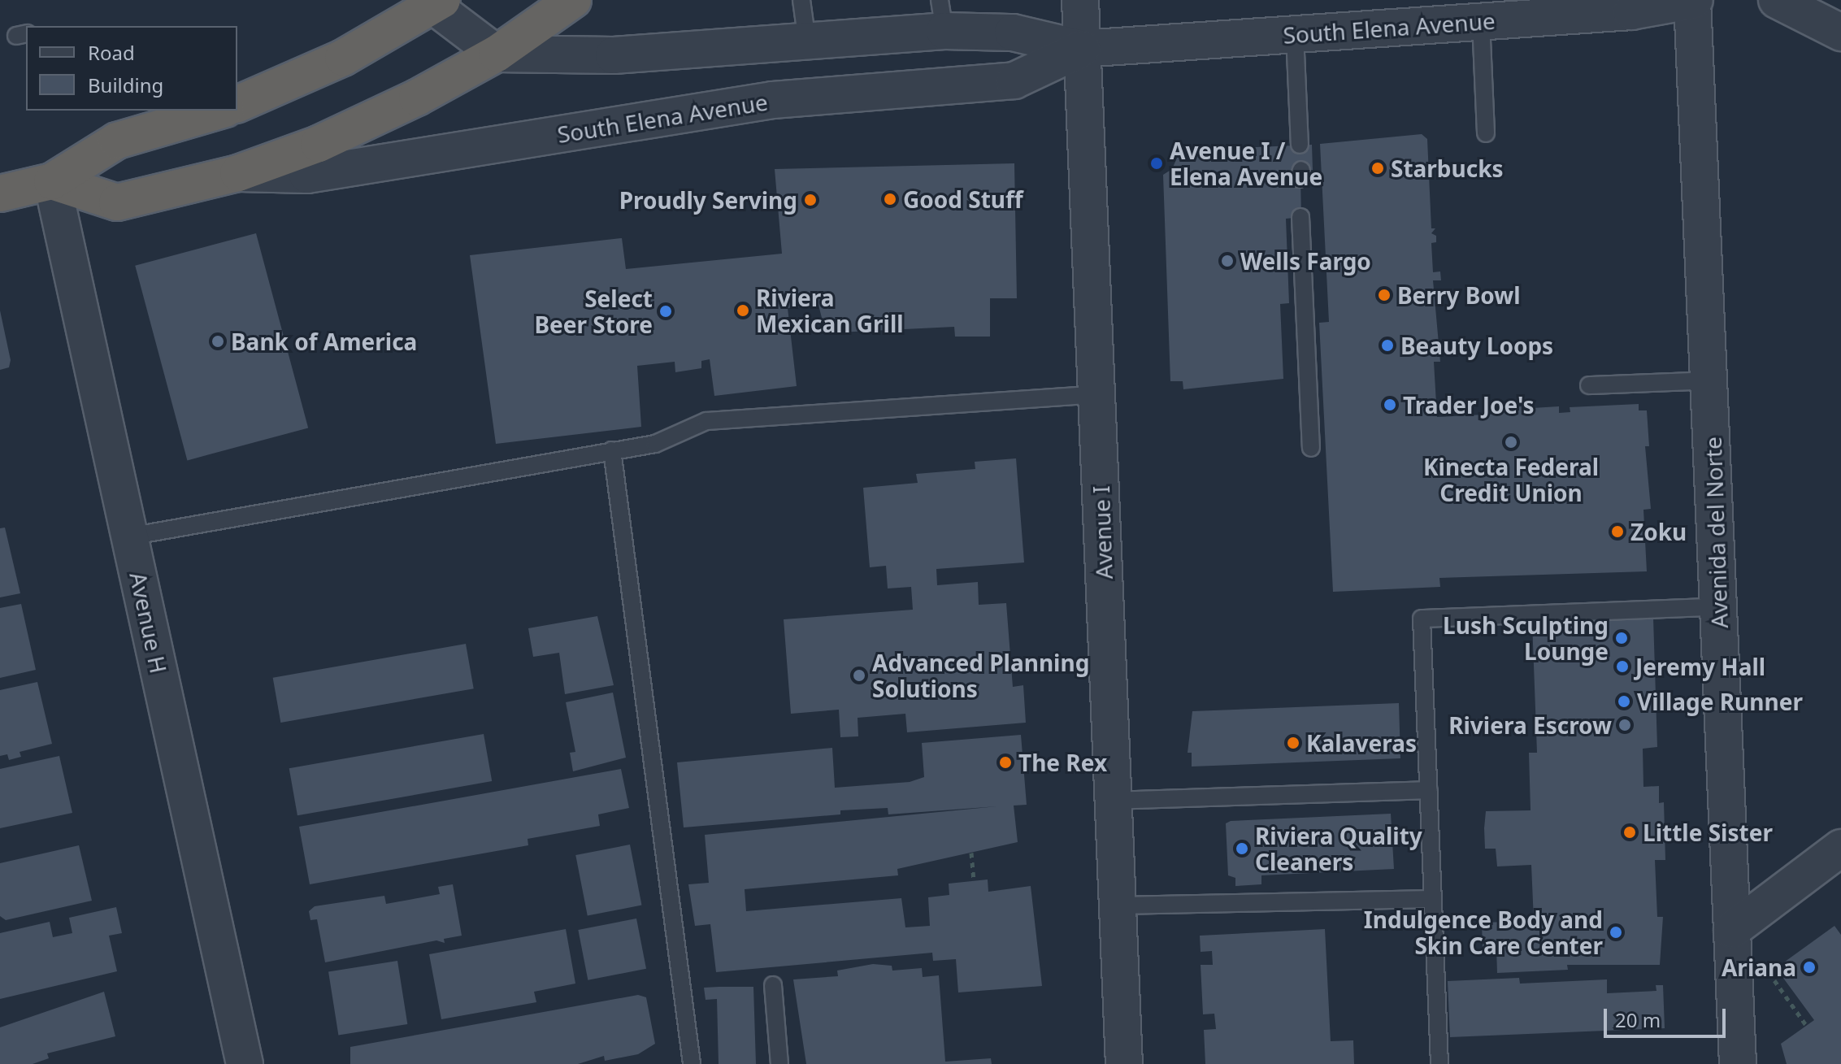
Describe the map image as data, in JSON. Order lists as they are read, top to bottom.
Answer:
{
  "streets": {
    "street": [
      "South Elena Avenue",
      "Avenue I",
      "Avenida del Norte",
      "Avenue H"
    ]
  },
  "crossings": [
    ["South Elena Avenue", "Avenue I"],
    ["South Elena Avenue", "Avenida del Norte"]
  ],
  "places": [
    "Avenue I / Elena Avenue",
    "Starbucks",
    "Good Stuff",
    "Proudly Serving",
    "Wells Fargo",
    "Berry Bowl",
    "Riviera Mexican Grill",
    "Select Beer Store",
    "Bank of America",
    "Beauty Loops",
    "Trader Joe's",
    "Kinecta Federal Credit Union",
    "Zoku",
    "Lush Sculpting Lounge",
    "Jeremy Hall",
    "Advanced Planning Solutions",
    "Village Runner",
    "Riviera Escrow",
    "Kalaveras",
    "The Rex",
    "Little Sister",
    "Riviera Quality Cleaners",
    "Indulgence Body and Skin Care Center",
    "Ariana"
  ],
  "legend": ["Road", "Building"],
  "scale_bar": "20 m"
}
